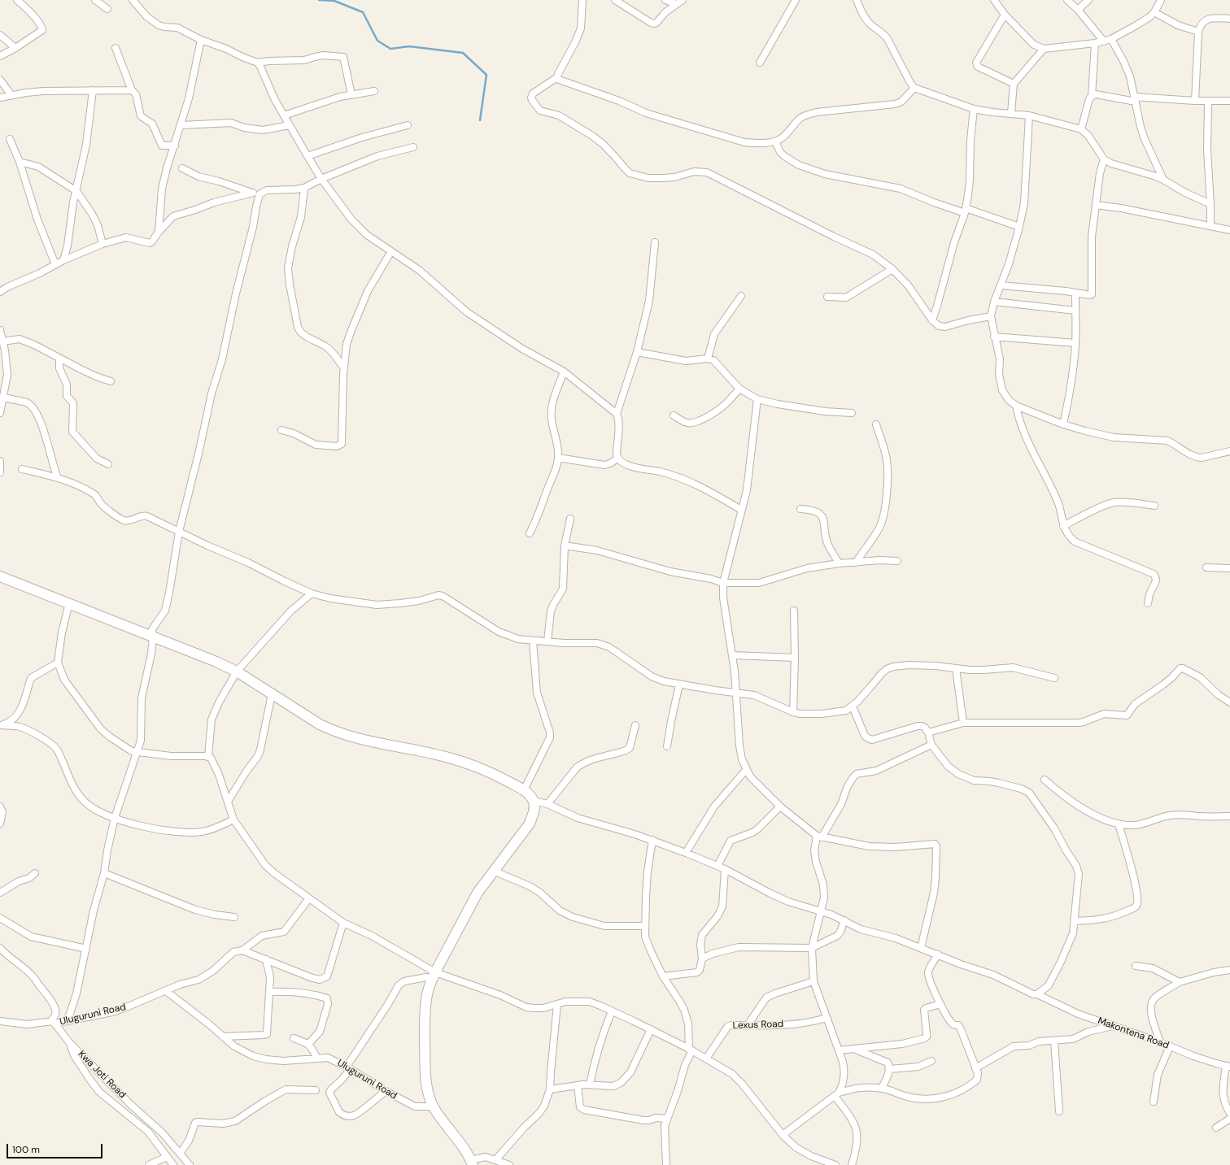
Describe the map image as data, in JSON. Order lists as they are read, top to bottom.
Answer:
{
  "streets": {
    "street": [
      "Uluguruni Road",
      "Lexus Road",
      "Makontena Road",
      "Kwa Joti Road"
    ]
  },
  "crossings": [
    ["Uluguruni Road", "Kwa Joti Road"]
  ],
  "scale_bar": "100 m"
}
